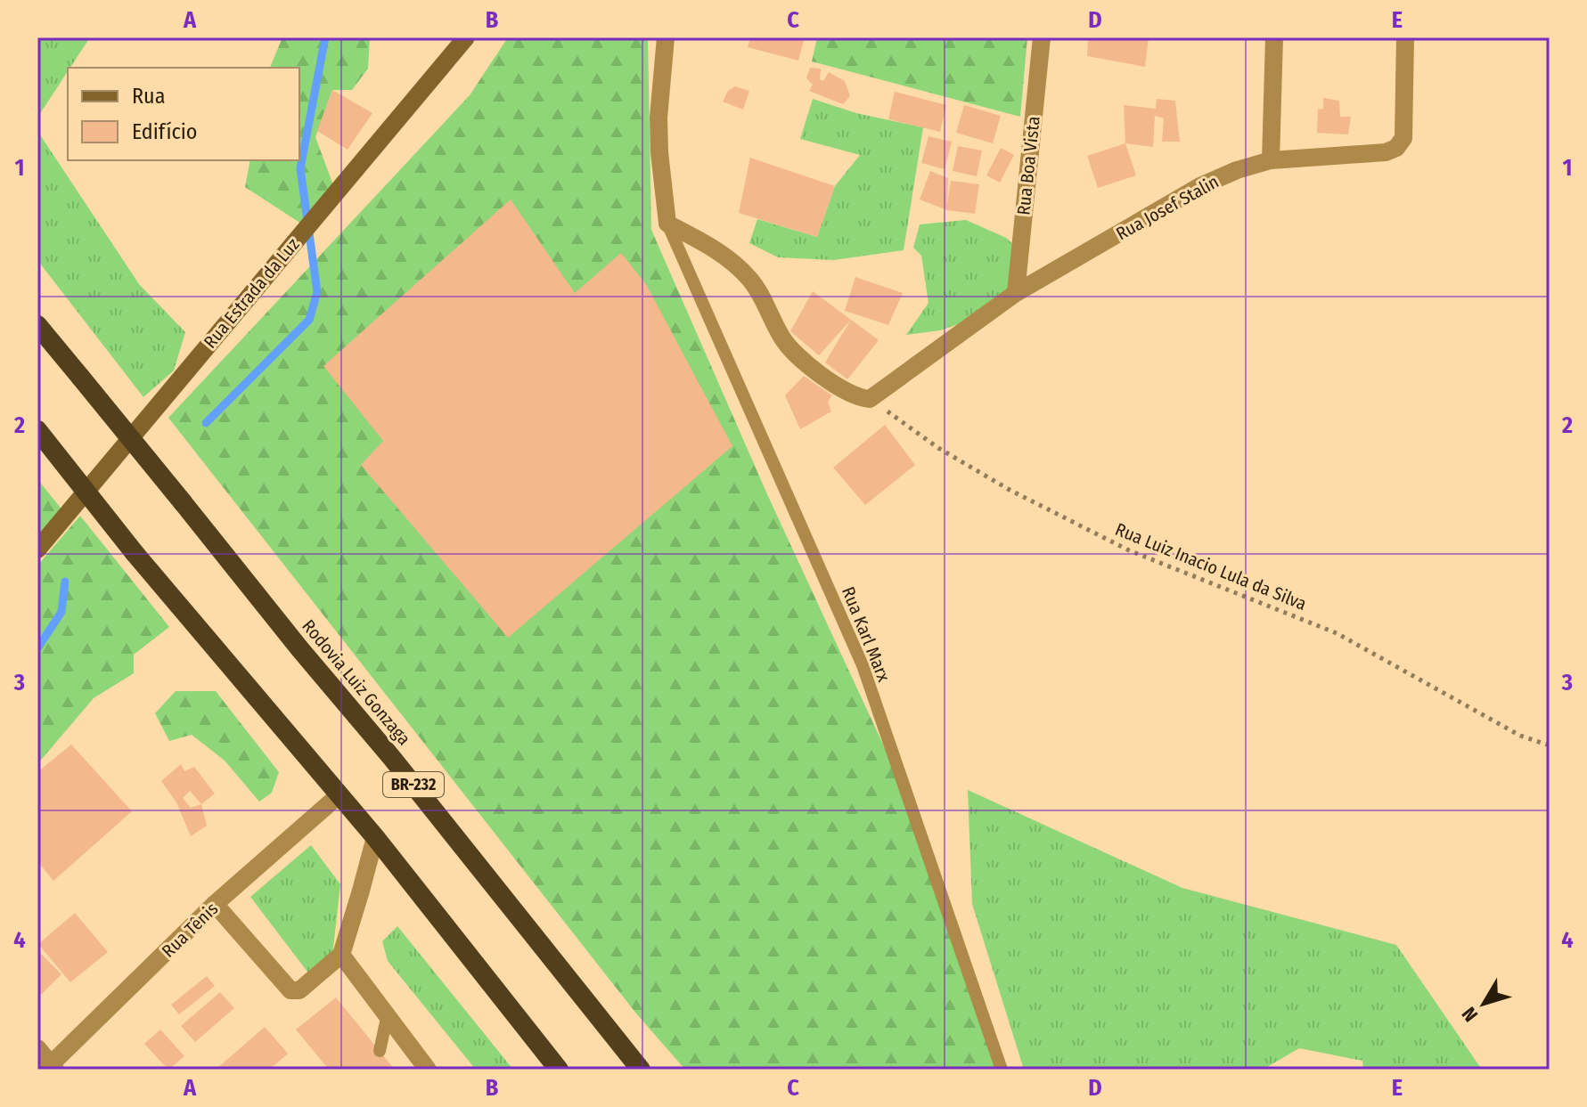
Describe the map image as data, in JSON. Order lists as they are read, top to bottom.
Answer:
{
  "streets": {
    "highway": ["Rodovia Luiz Gonzaga", "BR-232"],
    "main road": ["Rua Estrada da Luz"],
    "street": ["Rua Boa Vista", "Rua Josef Stalin", "Rua Tênis"],
    "lane": ["Rua Karl Marx"],
    "path": ["Rua Luiz Inacio Lula da Silva"]
  },
  "crossings": [
    ["Rua Boa Vista", "Rua Josef Stalin"],
    ["Rua Josef Stalin", "Rua Luiz Inacio Lula da Silva"]
  ],
  "legend": ["Rua", "Edifício"],
  "north": "bottom left",
  "grid": {
    "columns": [
      "A",
      "B",
      "C",
      "D",
      "E"
    ],
    "rows": [
      "1",
      "2",
      "3",
      "4"
    ]
  }
}
